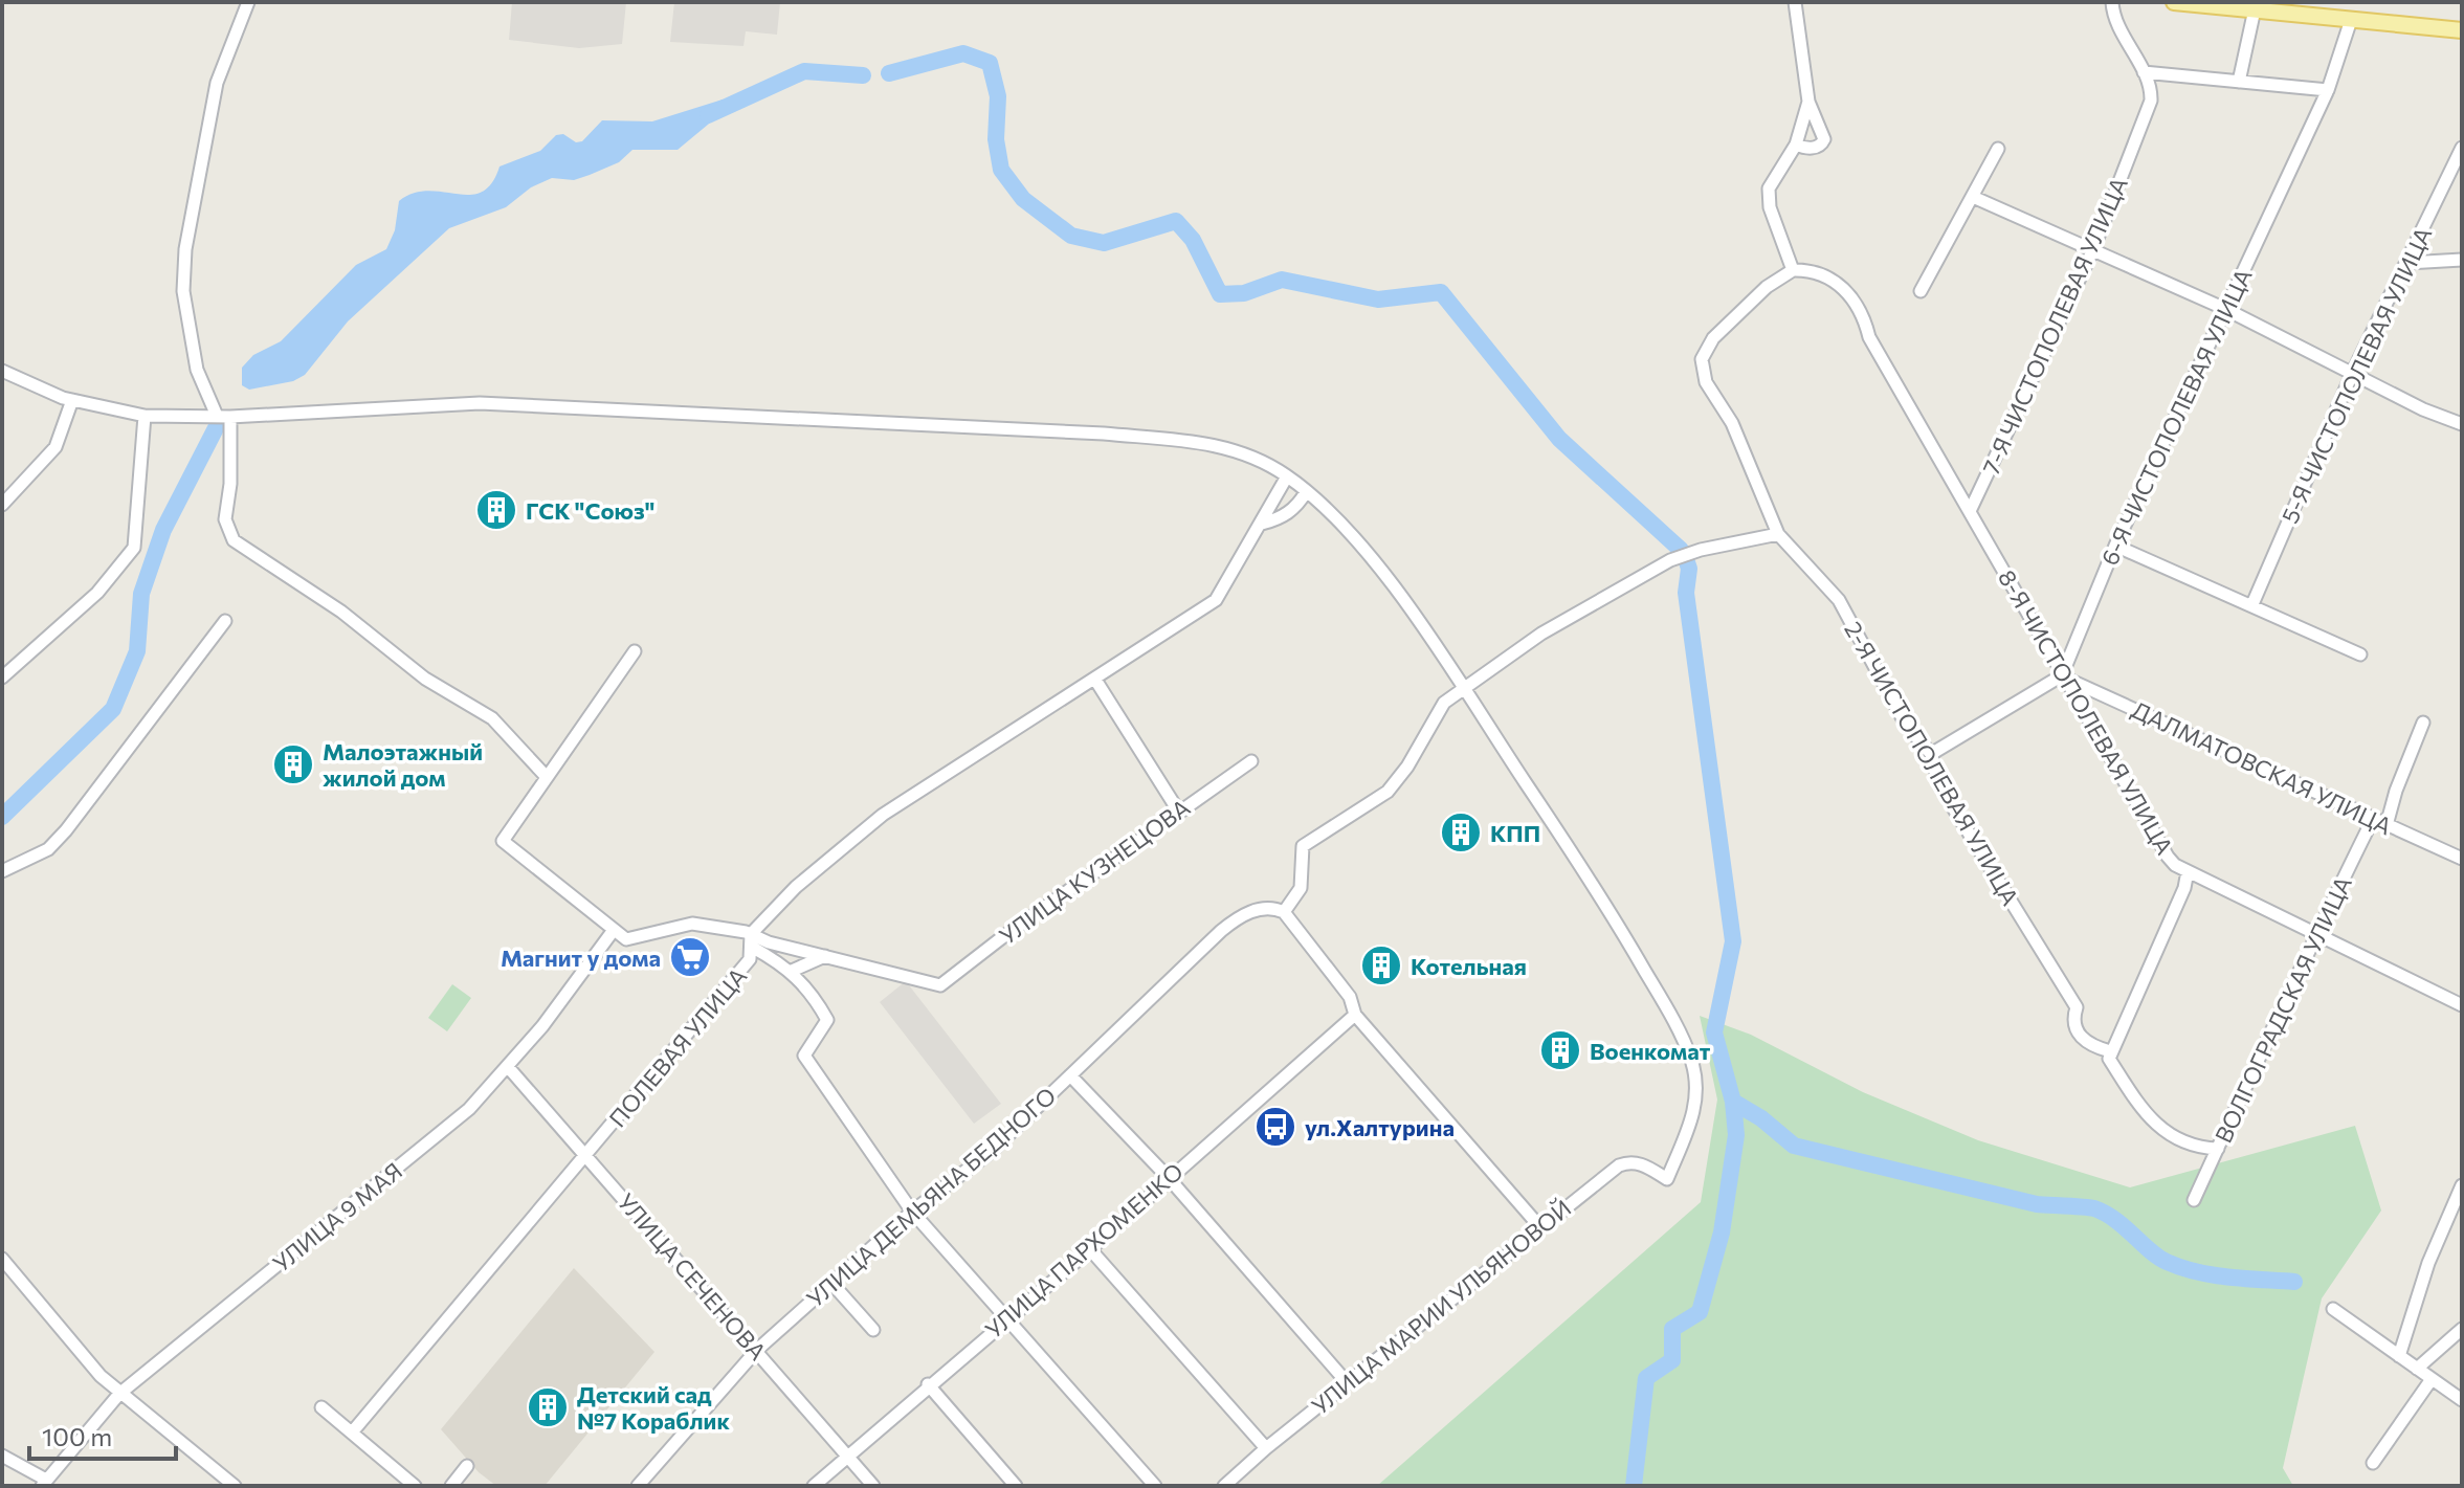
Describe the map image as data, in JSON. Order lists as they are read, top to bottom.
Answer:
{
  "streets": {
    "street": [
      "7-Я ЧИСТОПОЛЕВАЯ УЛИЦА",
      "5-Я ЧИСТОПОЛЕВАЯ УЛИЦА",
      "6-Я ЧИСТОПОЛЕВАЯ УЛИЦА",
      "8-Я ЧИСТОПОЛЕВАЯ УЛИЦА",
      "2-Я ЧИСТОПОЛЕВАЯ УЛИЦА",
      "ДАЛМАТОВСКАЯ УЛИЦА",
      "УЛИЦА КУЗНЕЦОВА",
      "ВОЛГОГРАДСКАЯ УЛИЦА",
      "ПОЛЕВАЯ УЛИЦА",
      "УЛИЦА ДЕМЬЯНА БЕДНОГО",
      "УЛИЦА 9 МАЯ",
      "УЛИЦА ПАРХОМЕНКО",
      "УЛИЦА СЕЧЕНОВА",
      "УЛИЦА МАРИИ УЛЬЯНОВОЙ"
    ]
  },
  "crossings": [
    ["7-Я ЧИСТОПОЛЕВАЯ УЛИЦА", "8-Я ЧИСТОПОЛЕВАЯ УЛИЦА"],
    ["6-Я ЧИСТОПОЛЕВАЯ УЛИЦА", "8-Я ЧИСТОПОЛЕВАЯ УЛИЦА"],
    ["6-Я ЧИСТОПОЛЕВАЯ УЛИЦА", "ДАЛМАТОВСКАЯ УЛИЦА"],
    ["8-Я ЧИСТОПОЛЕВАЯ УЛИЦА", "2-Я ЧИСТОПОЛЕВАЯ УЛИЦА"],
    ["8-Я ЧИСТОПОЛЕВАЯ УЛИЦА", "ДАЛМАТОВСКАЯ УЛИЦА"],
    ["ДАЛМАТОВСКАЯ УЛИЦА", "ВОЛГОГРАДСКАЯ УЛИЦА"],
    ["ПОЛЕВАЯ УЛИЦА", "УЛИЦА СЕЧЕНОВА"],
    ["УЛИЦА ДЕМЬЯНА БЕДНОГО", "УЛИЦА СЕЧЕНОВА"],
    ["УЛИЦА 9 МАЯ", "УЛИЦА СЕЧЕНОВА"],
    ["УЛИЦА ПАРХОМЕНКО", "УЛИЦА СЕЧЕНОВА"]
  ],
  "places": {
    "building": [
      "ГСК \"Союз\"",
      "Малоэтажный жилой дом",
      "КПП",
      "Котельная",
      "Военкомат",
      "Детский сад №7 Кораблик"
    ],
    "supermarket": ["Магнит у дома"],
    "bus stop": ["ул.Халтурина"]
  },
  "scale_bar": "100 m"
}
